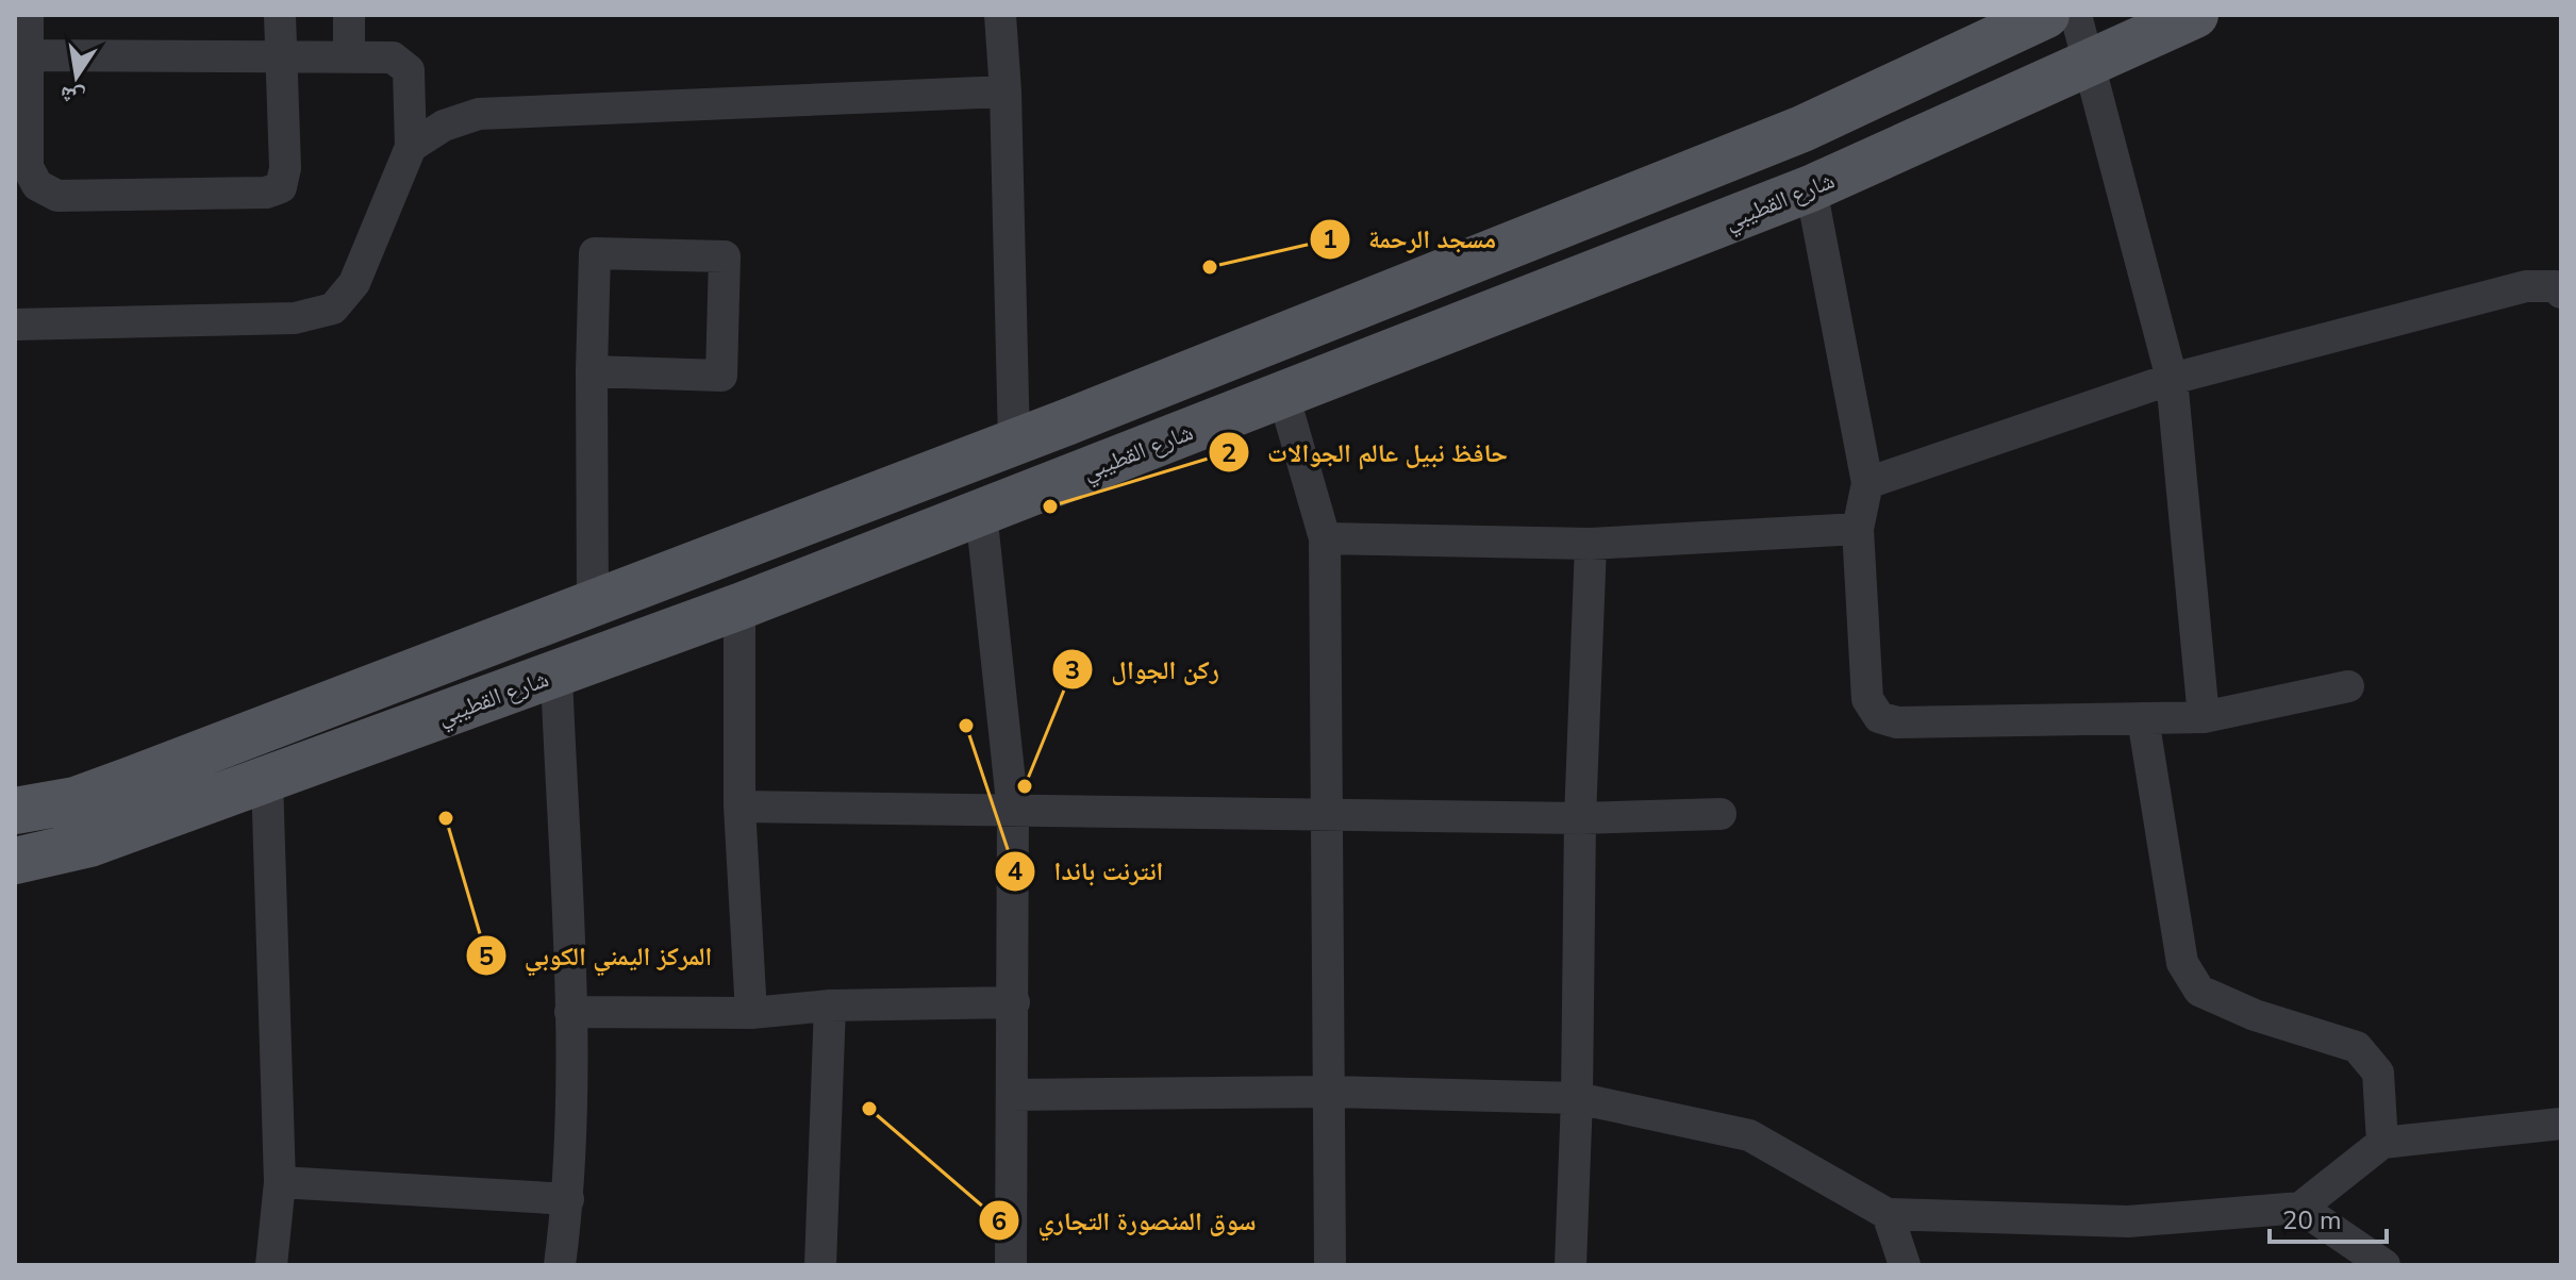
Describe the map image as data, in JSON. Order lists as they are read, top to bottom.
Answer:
{
  "streets": {
    "main road": ["شارع القطيبي"]
  },
  "places": [
    "مسجد الرحمة",
    "حافظ نبيل عالم الجوالات",
    "انترنت باندا",
    "ركن الجوال",
    "المركز اليمني الكوبي",
    "سوق المنصورة التجاري"
  ],
  "scale_bar": "20 m",
  "north": "bottom"
}
